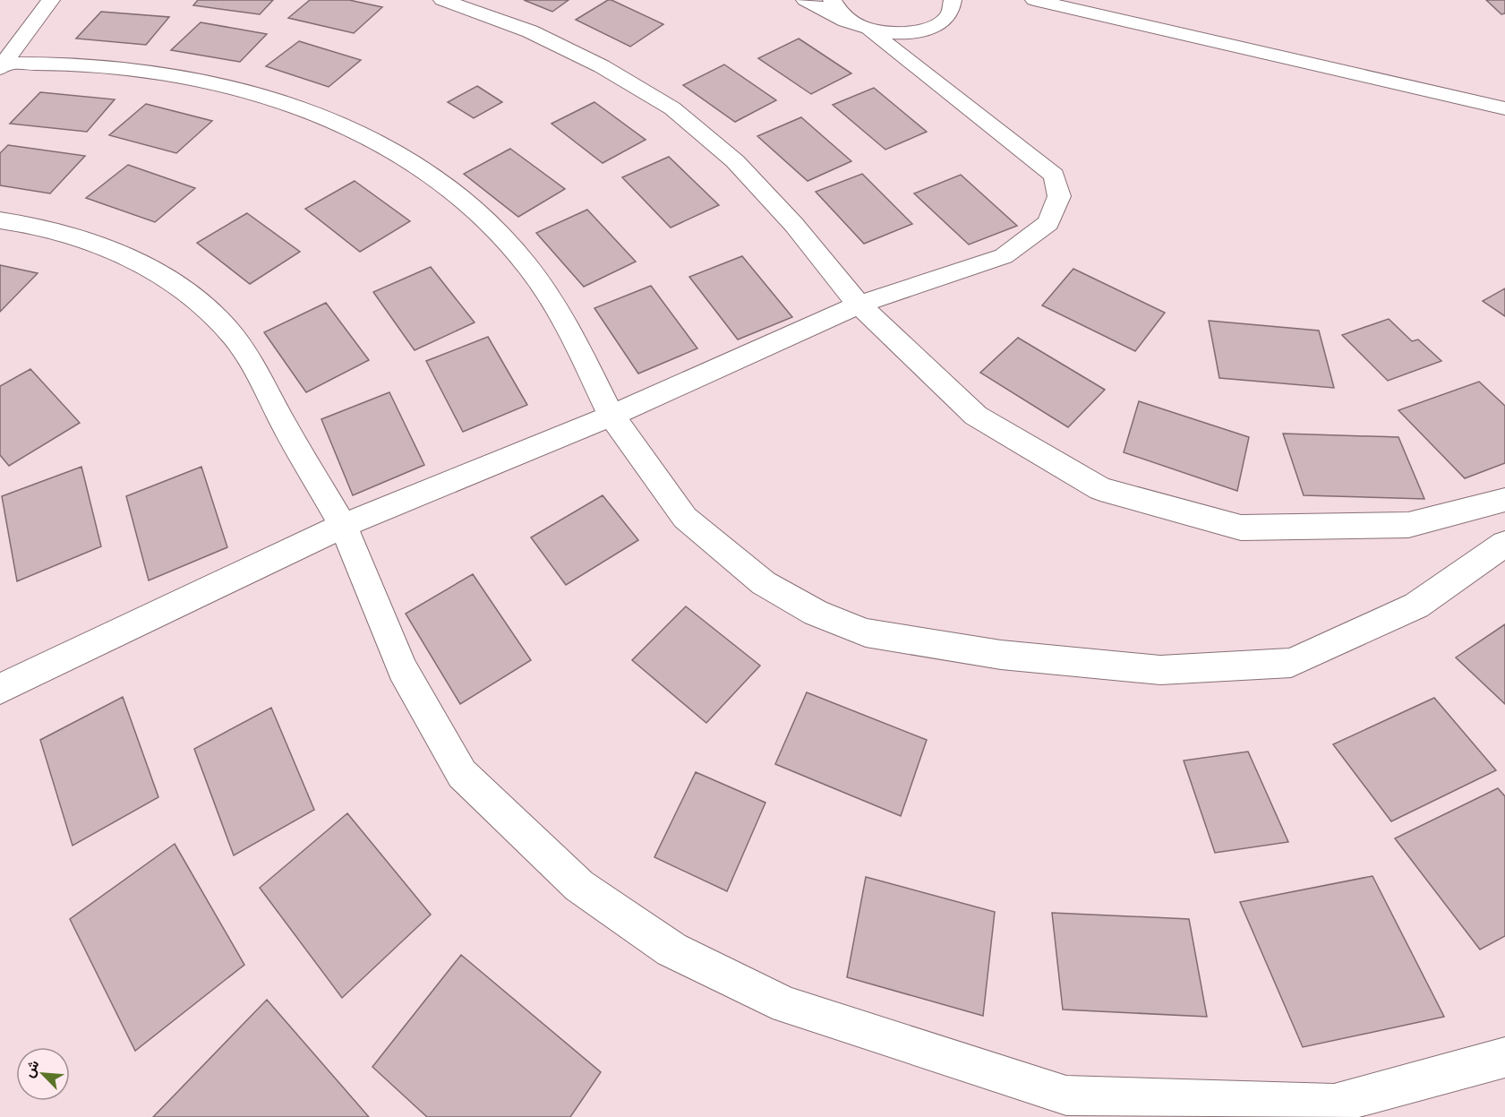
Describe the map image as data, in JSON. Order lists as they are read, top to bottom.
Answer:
{
  "north": "top left"
}
